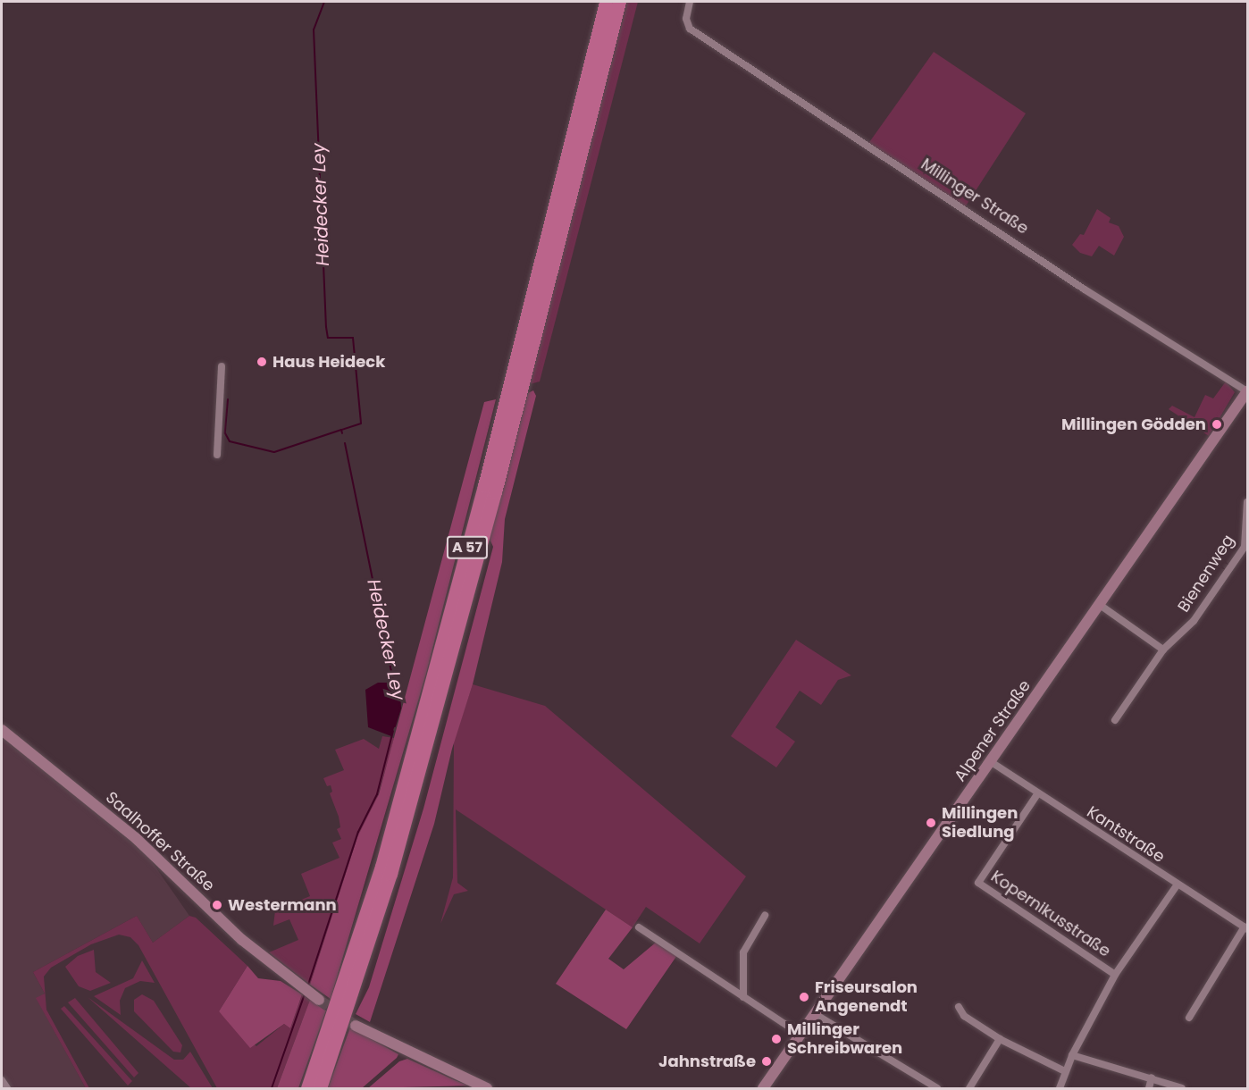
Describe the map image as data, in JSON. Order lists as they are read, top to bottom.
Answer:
{
  "streets": {
    "highway": ["A 57"],
    "street": [
      "Millinger Straße",
      "Bienenweg",
      "Alpener Straße",
      "Kantstraße",
      "Saalhoffer Straße",
      "Kopernikusstraße"
    ]
  },
  "crossings": [
    ["Millinger Straße", "Alpener Straße"],
    ["Alpener Straße", "Kantstraße"],
    ["Kantstraße", "Kopernikusstraße"]
  ],
  "water": ["Heidecker Ley"],
  "places": [
    "Haus Heideck",
    "Millingen Gödden",
    "Millingen Siedlung",
    "Westermann",
    "Friseursalon Angenendt",
    "Millinger Schreibwaren",
    "Jahnstraße"
  ]
}
